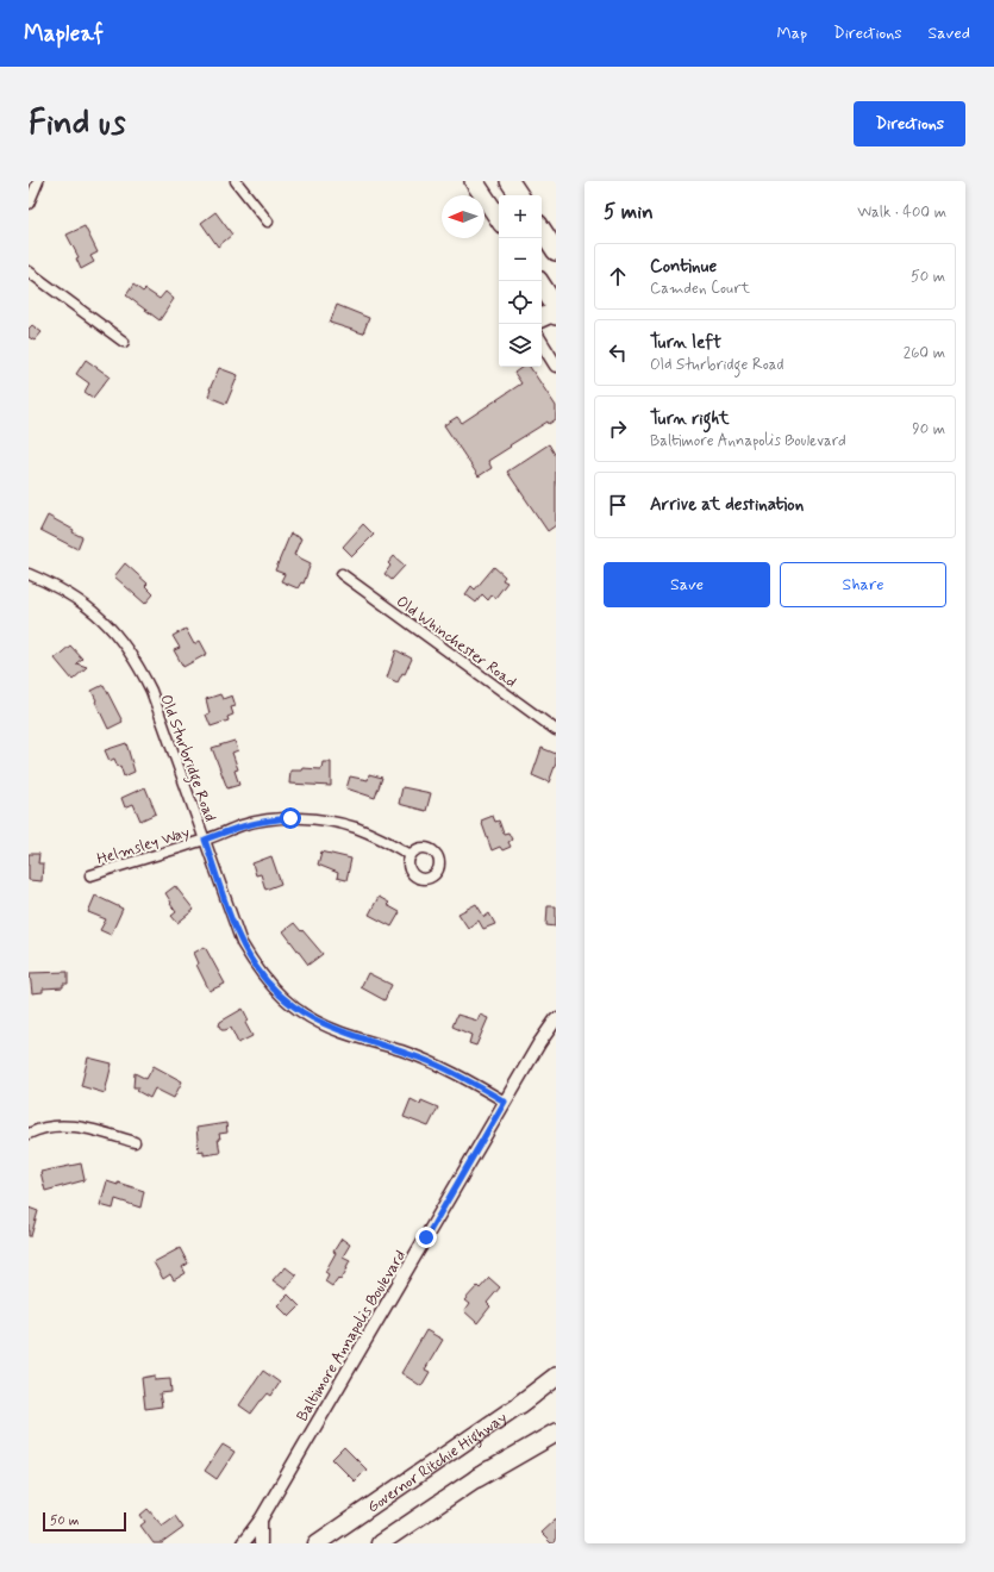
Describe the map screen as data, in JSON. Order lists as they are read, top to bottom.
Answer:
{
  "streets": {
    "highway": ["Governor Ritchie Highway"],
    "street": [
      "Old Whinchester Road",
      "Old Sturbridge Road",
      "Helmsley Way",
      "Baltimore Annapolis Boulevard"
    ]
  },
  "crossings": [
    ["Old Sturbridge Road", "Helmsley Way"],
    ["Old Sturbridge Road", "Baltimore Annapolis Boulevard"]
  ],
  "scale_bar": "50 m",
  "north": "left",
  "page": {
    "header": "Mapleaf",
    "nav": ["Map", "Directions", "Saved"],
    "buttons": [
      "Directions",
      ["Save", "Share"]
    ],
    "title": "Find us",
    "heading": ["5 min", "Walk · 400 m"],
    "map_buttons": ["+", "−"],
    "list": [
      ["Continue", "Camden Court", "50 m"],
      ["Turn left", "Old Sturbridge Road", "260 m"],
      ["Turn right", "Baltimore Annapolis Boulevard", "90 m"],
      "Arrive at destination"
    ],
    "scale": "50 m"
  }
}
